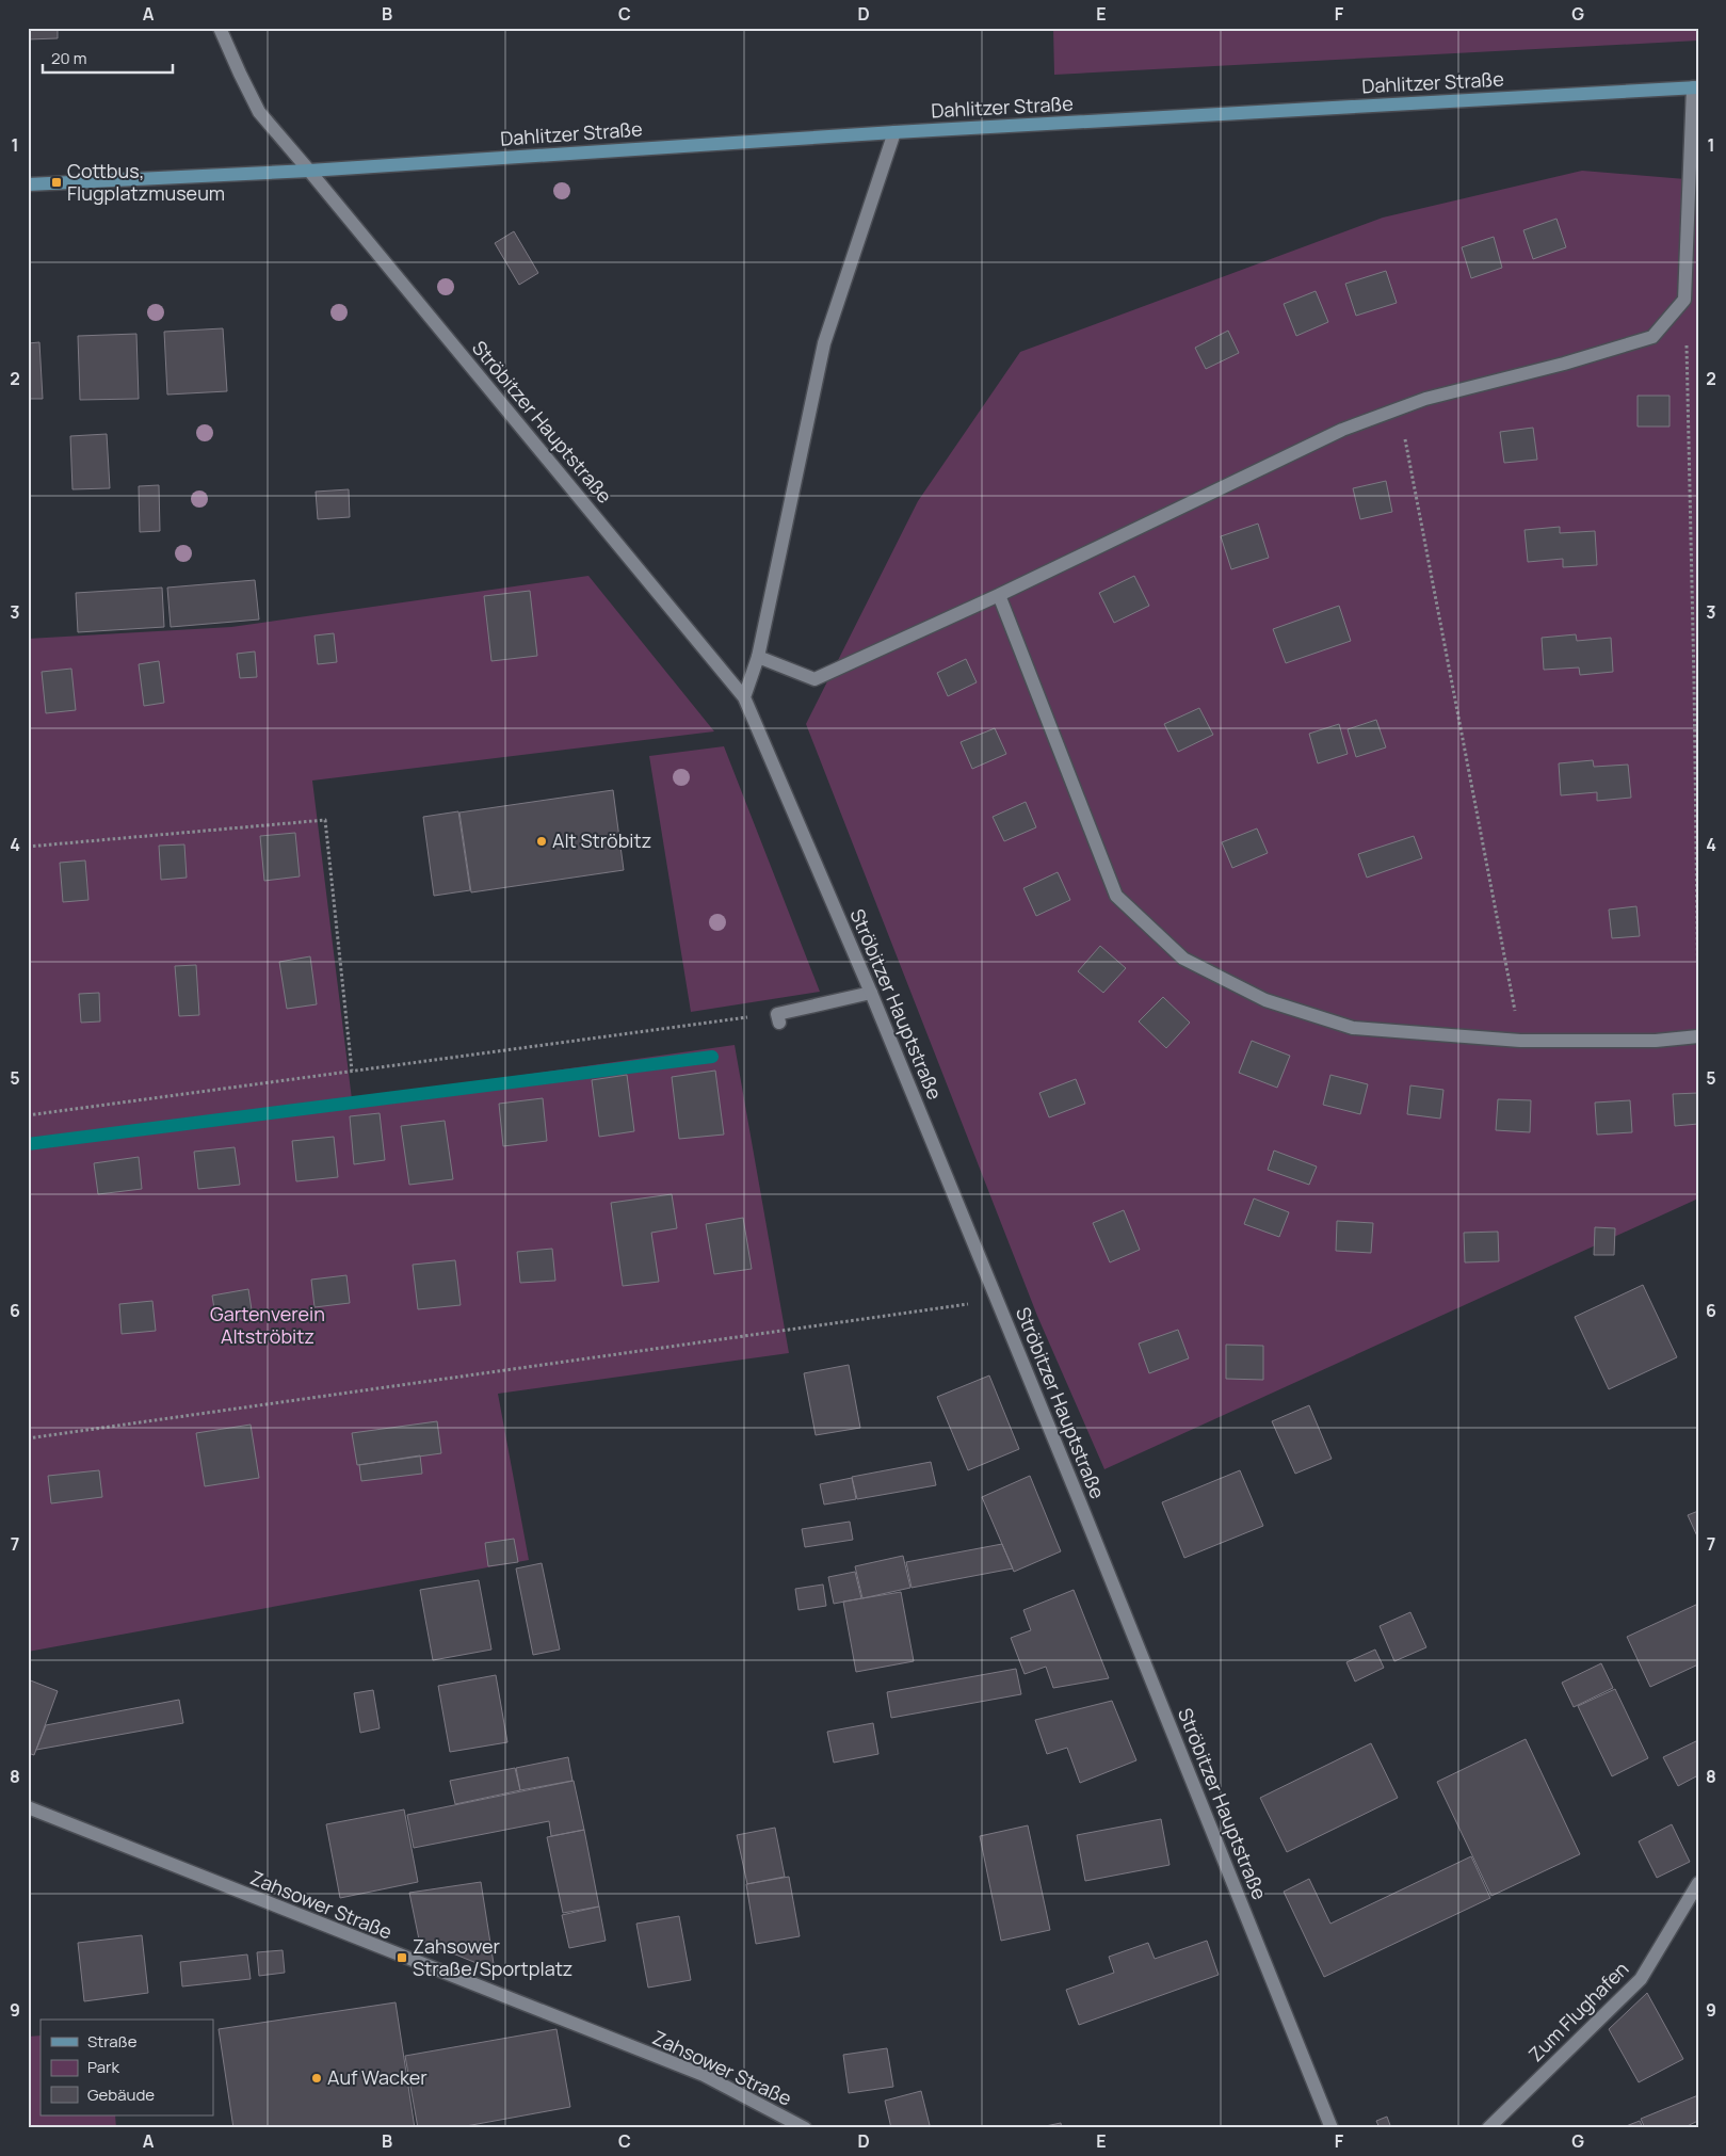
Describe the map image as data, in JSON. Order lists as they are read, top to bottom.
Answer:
{
  "streets": {
    "street": [
      "Dahlitzer Straße",
      "Ströbitzer Hauptstraße",
      "Zahsower Straße",
      "Zum Flughafen"
    ]
  },
  "crossings": [
    ["Dahlitzer Straße", "Ströbitzer Hauptstraße"]
  ],
  "parks": ["Gartenverein Altströbitz"],
  "places": {
    "transit": ["Cottbus, Flugplatzmuseum", "Zahsower Straße/Sportplatz"],
    "other": ["Alt Ströbitz", "Auf Wacker"]
  },
  "legend": ["Straße", "Park", "Gebäude"],
  "scale_bar": "20 m",
  "grid": {
    "columns": [
      "A",
      "B",
      "C",
      "D",
      "E",
      "F",
      "G"
    ],
    "rows": [
      "1",
      "2",
      "3",
      "4",
      "5",
      "6",
      "7",
      "8",
      "9"
    ]
  }
}
